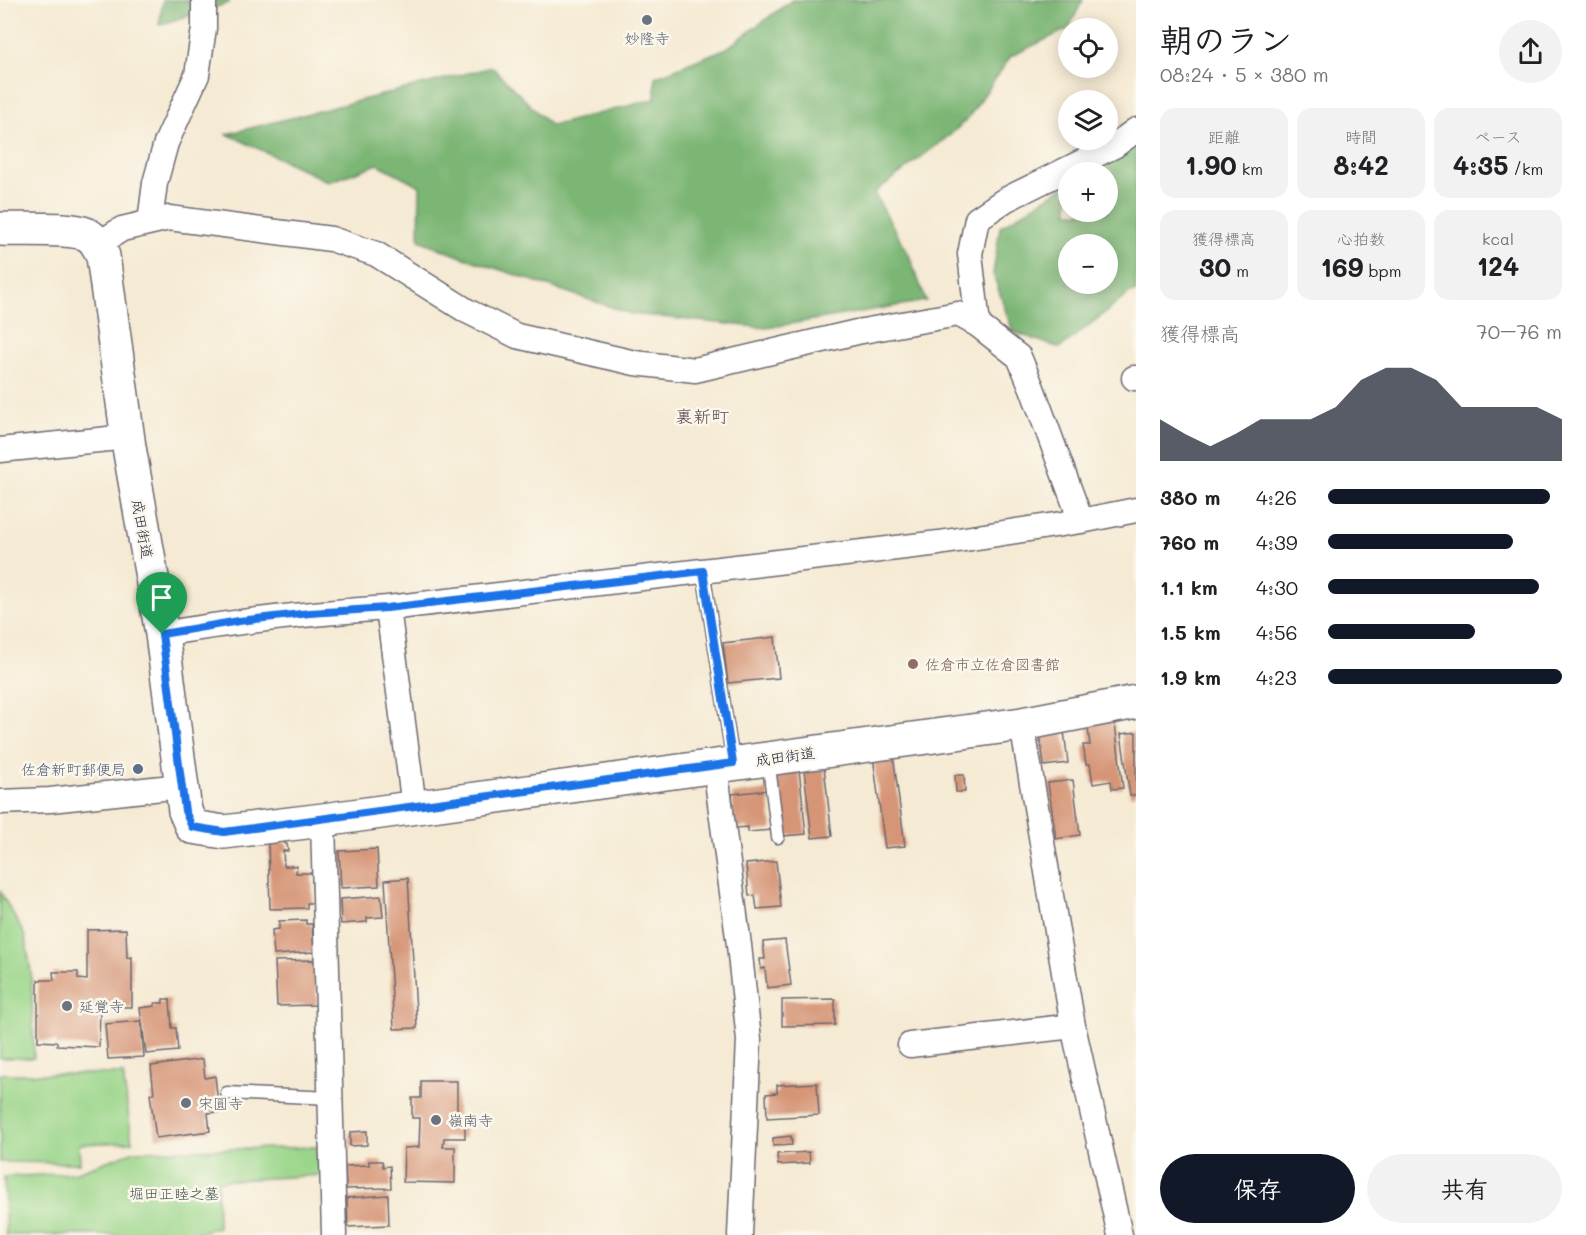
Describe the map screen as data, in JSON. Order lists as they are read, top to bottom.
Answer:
{
  "streets": {
    "street": ["成田街道"]
  },
  "districts": ["裏新町"],
  "parks": ["堀田正睦之墓"],
  "places": [
    "妙隆寺",
    "佐倉市立佐倉図書館",
    "佐倉新町郵便局",
    "延覚寺",
    "宋圓寺",
    "嶺南寺"
  ],
  "page": {
    "heading": ["朝のラン", "08:24 · 5 × 380 m"],
    "map_buttons": ["+", "−"],
    "stats": [
      ["距離", "1.90 km"],
      ["時間", "8:42"],
      ["ペース", "4:35 /km"],
      ["獲得標高", "30 m"],
      ["心拍数", "169 bpm"],
      ["kcal", "124"]
    ],
    "chart": ["獲得標高", "70–76 m"],
    "list": [
      {
        "name": "380 m",
        "note": "4:26"
      },
      {
        "name": "760 m",
        "note": "4:39"
      },
      {
        "name": "1.1 km",
        "note": "4:30"
      },
      {
        "name": "1.5 km",
        "note": "4:56"
      },
      {
        "name": "1.9 km",
        "note": "4:23"
      }
    ],
    "buttons": ["保存", "共有"]
  }
}
